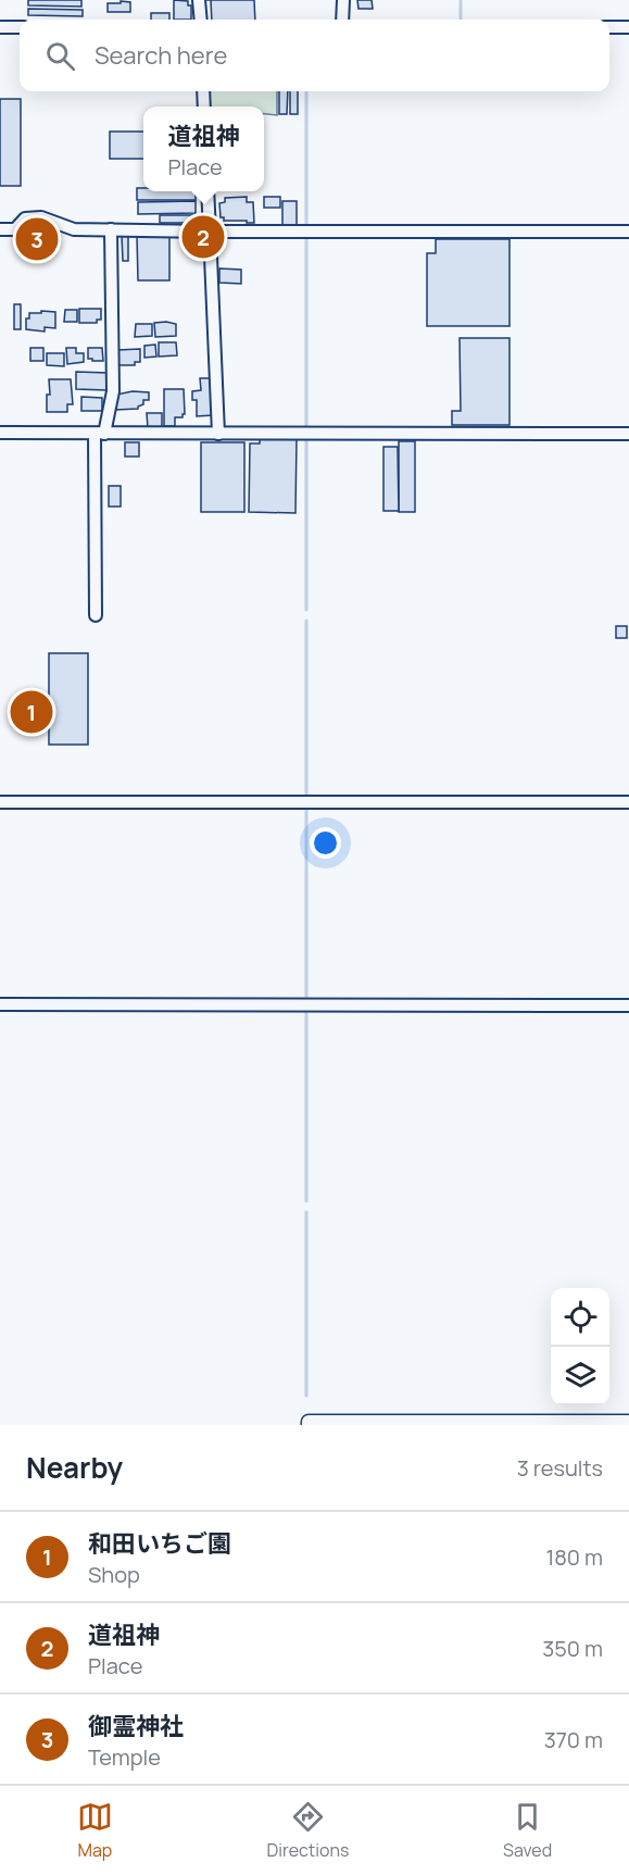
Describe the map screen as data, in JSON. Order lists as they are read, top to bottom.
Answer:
{
  "page": {
    "search": "Search here",
    "popup": ["道祖神", "Place"],
    "pins": ["2", "3", "1"],
    "heading": ["Nearby", "3 results"],
    "list": [
      {
        "mark": "1",
        "name": "和田いちご園",
        "note": "Shop",
        "value": "180 m"
      },
      {
        "mark": "2",
        "name": "道祖神",
        "note": "Place",
        "value": "350 m"
      },
      {
        "mark": "3",
        "name": "御霊神社",
        "note": "Temple",
        "value": "370 m"
      }
    ],
    "nav": ["Map", "Directions", "Saved"]
  }
}
